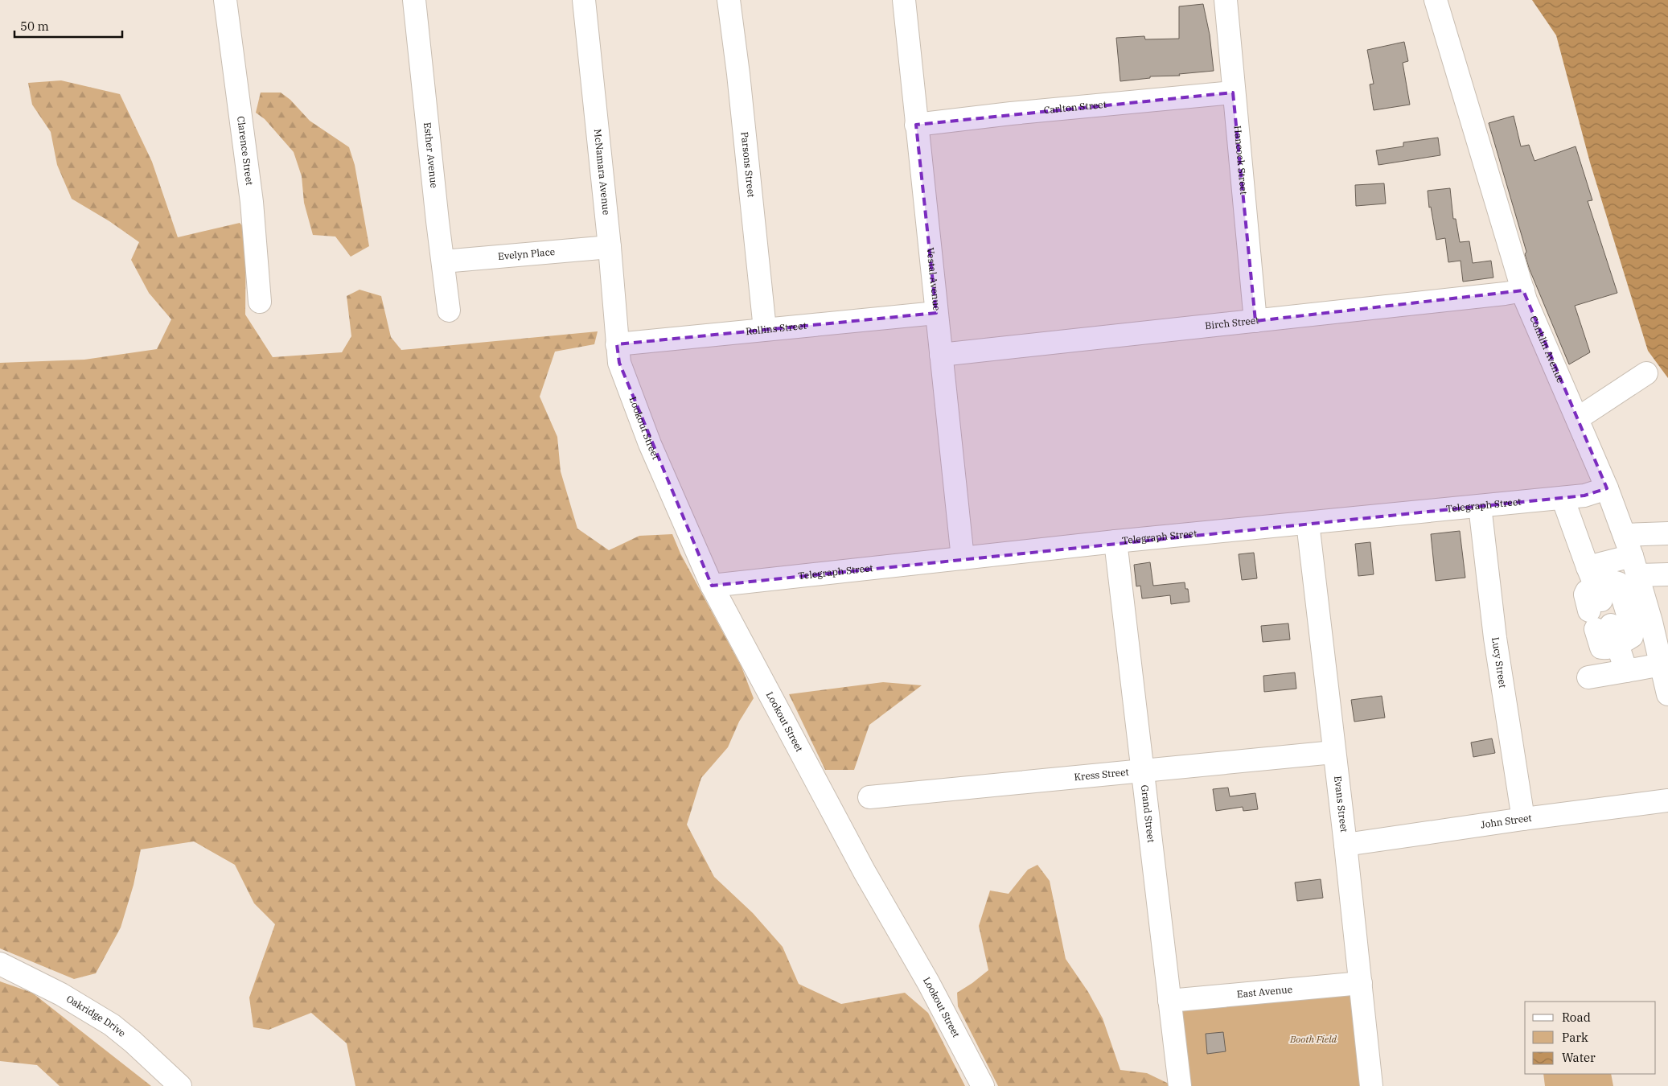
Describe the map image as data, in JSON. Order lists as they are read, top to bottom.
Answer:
{
  "streets": {
    "street": [
      "Carlton Street",
      "Clarence Street",
      "Esther Avenue",
      "Hancock Street",
      "Parsons Street",
      "McNamara Avenue",
      "Evelyn Place",
      "Vestal Avenue",
      "Birch Street",
      "Rollins Street",
      "Conklin Avenue",
      "Lookout Street",
      "Telegraph Street",
      "Lucy Street",
      "Kress Street",
      "Evans Street",
      "Grand Street",
      "John Street",
      "East Avenue",
      "Oakridge Drive"
    ]
  },
  "crossings": [
    ["Carlton Street", "Hancock Street"],
    ["Carlton Street", "Vestal Avenue"],
    ["Esther Avenue", "Evelyn Place"],
    ["Hancock Street", "Birch Street"],
    ["Parsons Street", "Rollins Street"],
    ["McNamara Avenue", "Evelyn Place"],
    ["McNamara Avenue", "Rollins Street"],
    ["McNamara Avenue", "Lookout Street"],
    ["Vestal Avenue", "Birch Street"],
    ["Vestal Avenue", "Rollins Street"],
    ["Vestal Avenue", "Telegraph Street"],
    ["Birch Street", "Conklin Avenue"],
    ["Rollins Street", "Lookout Street"],
    ["Conklin Avenue", "Telegraph Street"],
    ["Lookout Street", "Telegraph Street"],
    ["Telegraph Street", "Lucy Street"],
    ["Telegraph Street", "Evans Street"],
    ["Telegraph Street", "Grand Street"],
    ["Lucy Street", "John Street"],
    ["Kress Street", "Evans Street"],
    ["Kress Street", "Grand Street"],
    ["Evans Street", "John Street"],
    ["Evans Street", "East Avenue"],
    ["Grand Street", "East Avenue"]
  ],
  "parks": ["Booth Field"],
  "legend": ["Road", "Park", "Water"],
  "scale_bar": "50 m"
}
